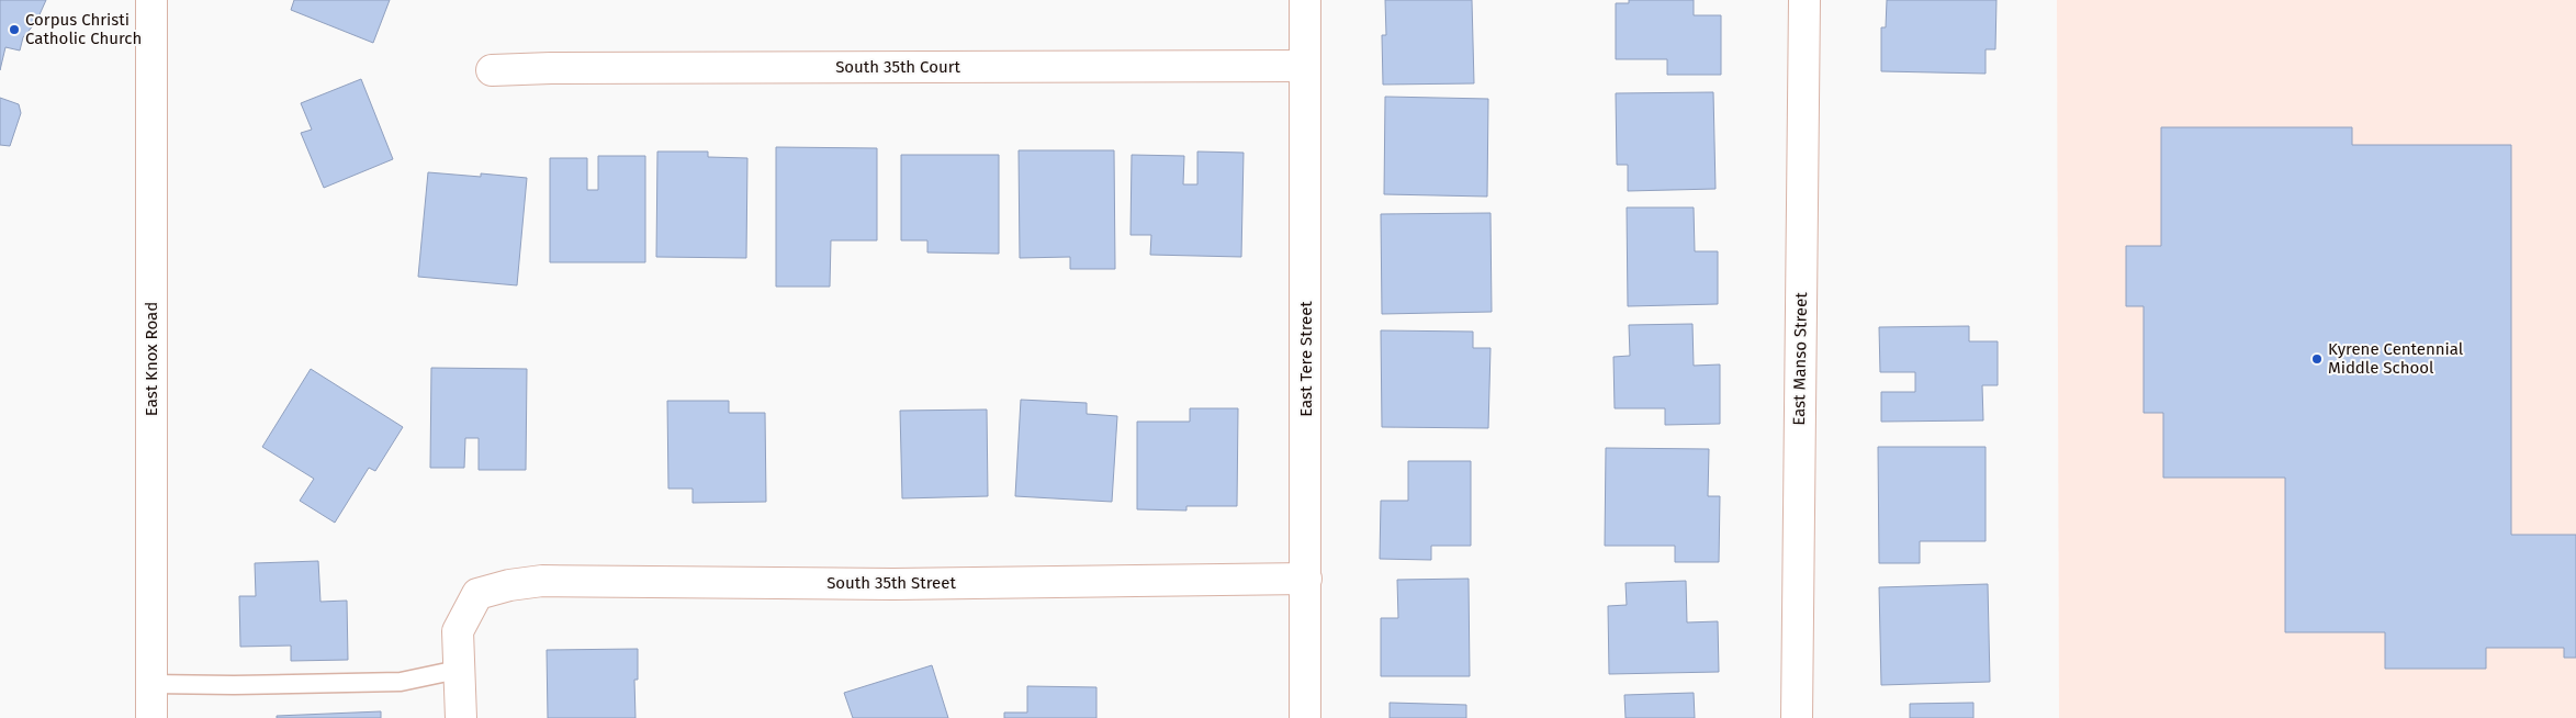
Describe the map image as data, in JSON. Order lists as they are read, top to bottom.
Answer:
{
  "streets": {
    "street": [
      "South 35th Court",
      "East Knox Road",
      "East Tere Street",
      "East Manso Street",
      "South 35th Street"
    ]
  },
  "crossings": [
    ["South 35th Court", "East Tere Street"],
    ["East Tere Street", "South 35th Street"]
  ],
  "places": ["Corpus Christi Catholic Church", "Kyrene Centennial Middle School"]
}
